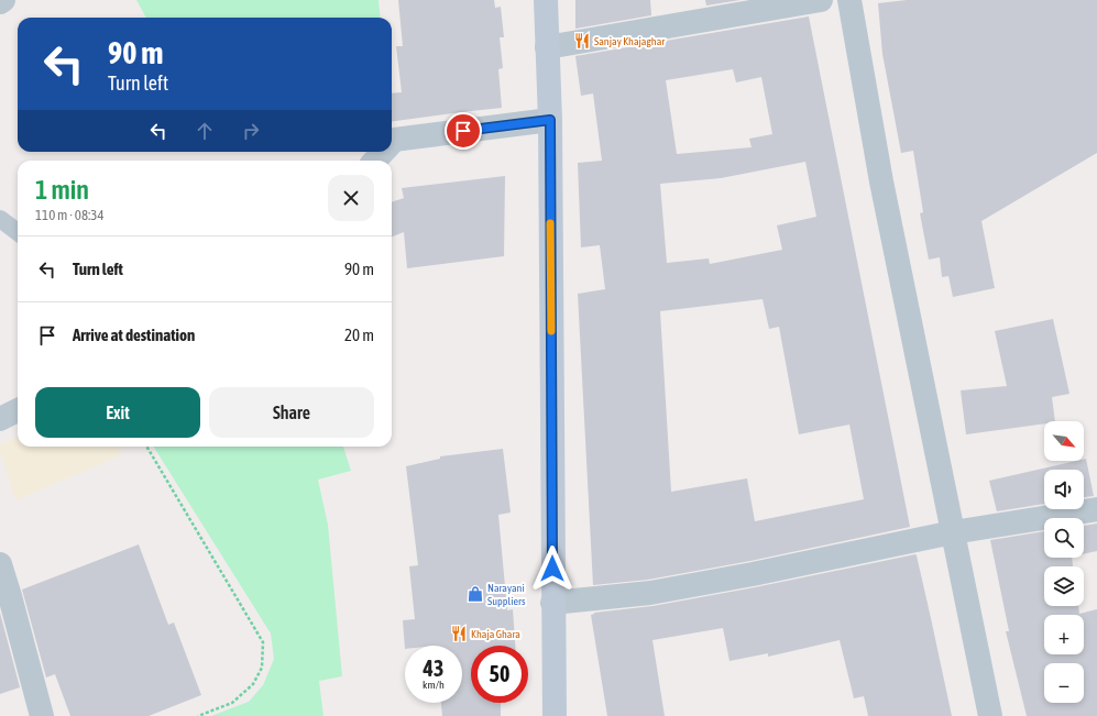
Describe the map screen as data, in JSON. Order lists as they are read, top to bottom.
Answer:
{
  "places": {
    "restaurant": ["Sanjay Khajaghar", "Khaja Ghara"],
    "shop": ["Narayani Suppliers"]
  },
  "north": "bottom right",
  "page": {
    "turn": ["90 m", "Turn left"],
    "heading": ["1 min", "110 m · 08:34"],
    "list": [
      {
        "name": "Turn left",
        "value": "90 m"
      },
      {
        "name": "Arrive at destination",
        "value": "20 m"
      }
    ],
    "buttons": ["Exit", "Share"],
    "map_buttons": ["+", "−"],
    "speed": "43 km/h",
    "limit": "50"
  }
}
